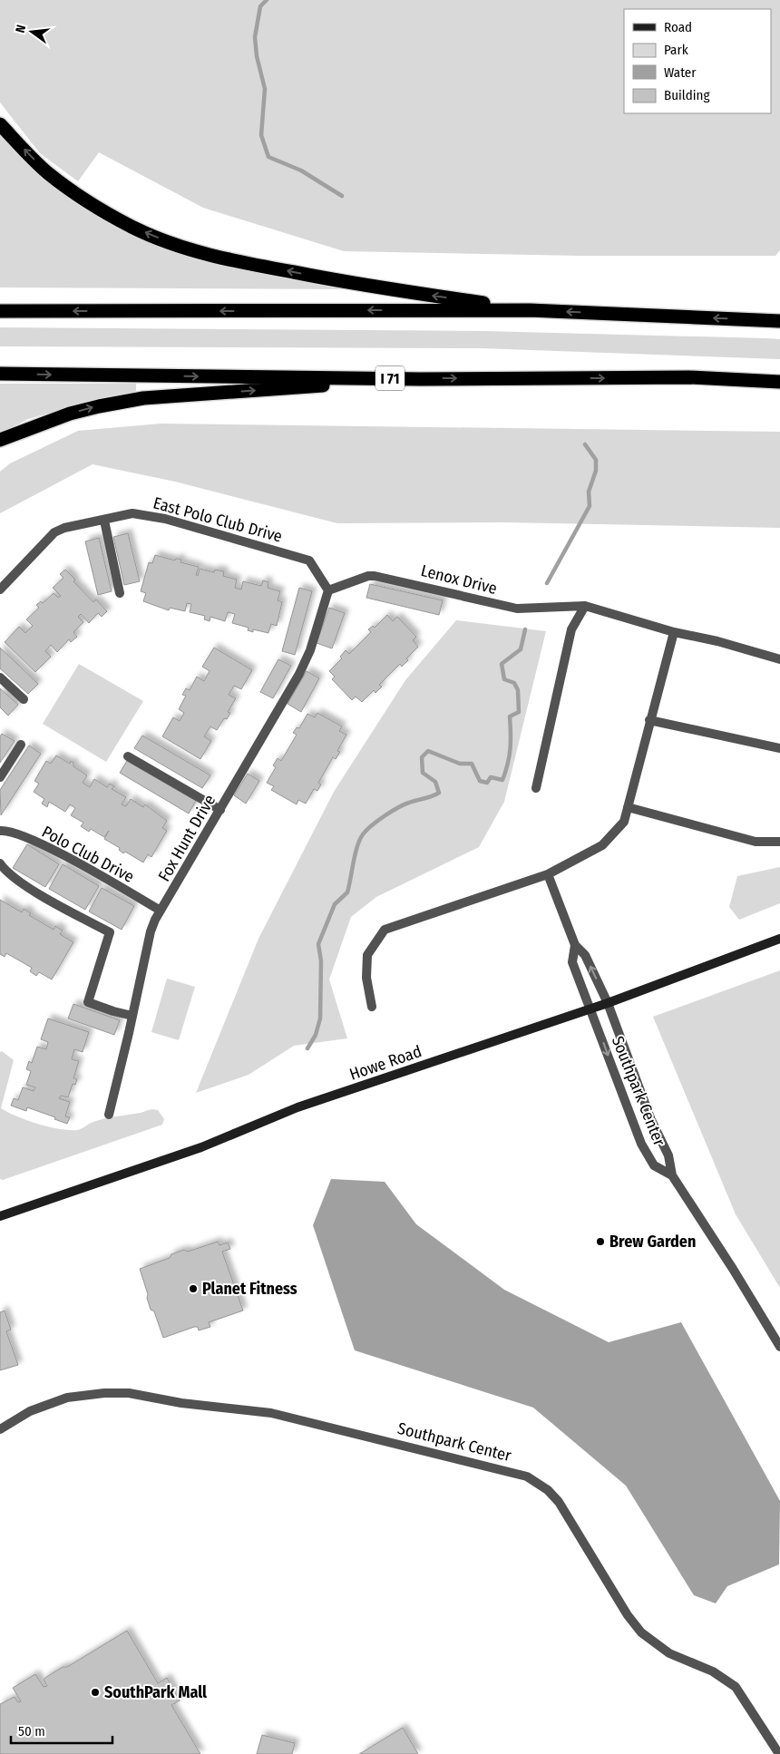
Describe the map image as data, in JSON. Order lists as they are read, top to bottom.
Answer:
{
  "streets": {
    "highway": ["I 71"],
    "street": [
      "East Polo Club Drive",
      "Lenox Drive",
      "Fox Hunt Drive",
      "Polo Club Drive",
      "Howe Road",
      "Southpark Center"
    ]
  },
  "crossings": [
    ["East Polo Club Drive", "Lenox Drive"],
    ["East Polo Club Drive", "Fox Hunt Drive"],
    ["Lenox Drive", "Fox Hunt Drive"],
    ["Fox Hunt Drive", "Polo Club Drive"],
    ["Howe Road", "Southpark Center"]
  ],
  "places": ["Brew Garden", "Planet Fitness", "SouthPark Mall"],
  "legend": [
    "Road",
    "Park",
    "Water",
    "Building"
  ],
  "scale_bar": "50 m",
  "north": "left"
}
